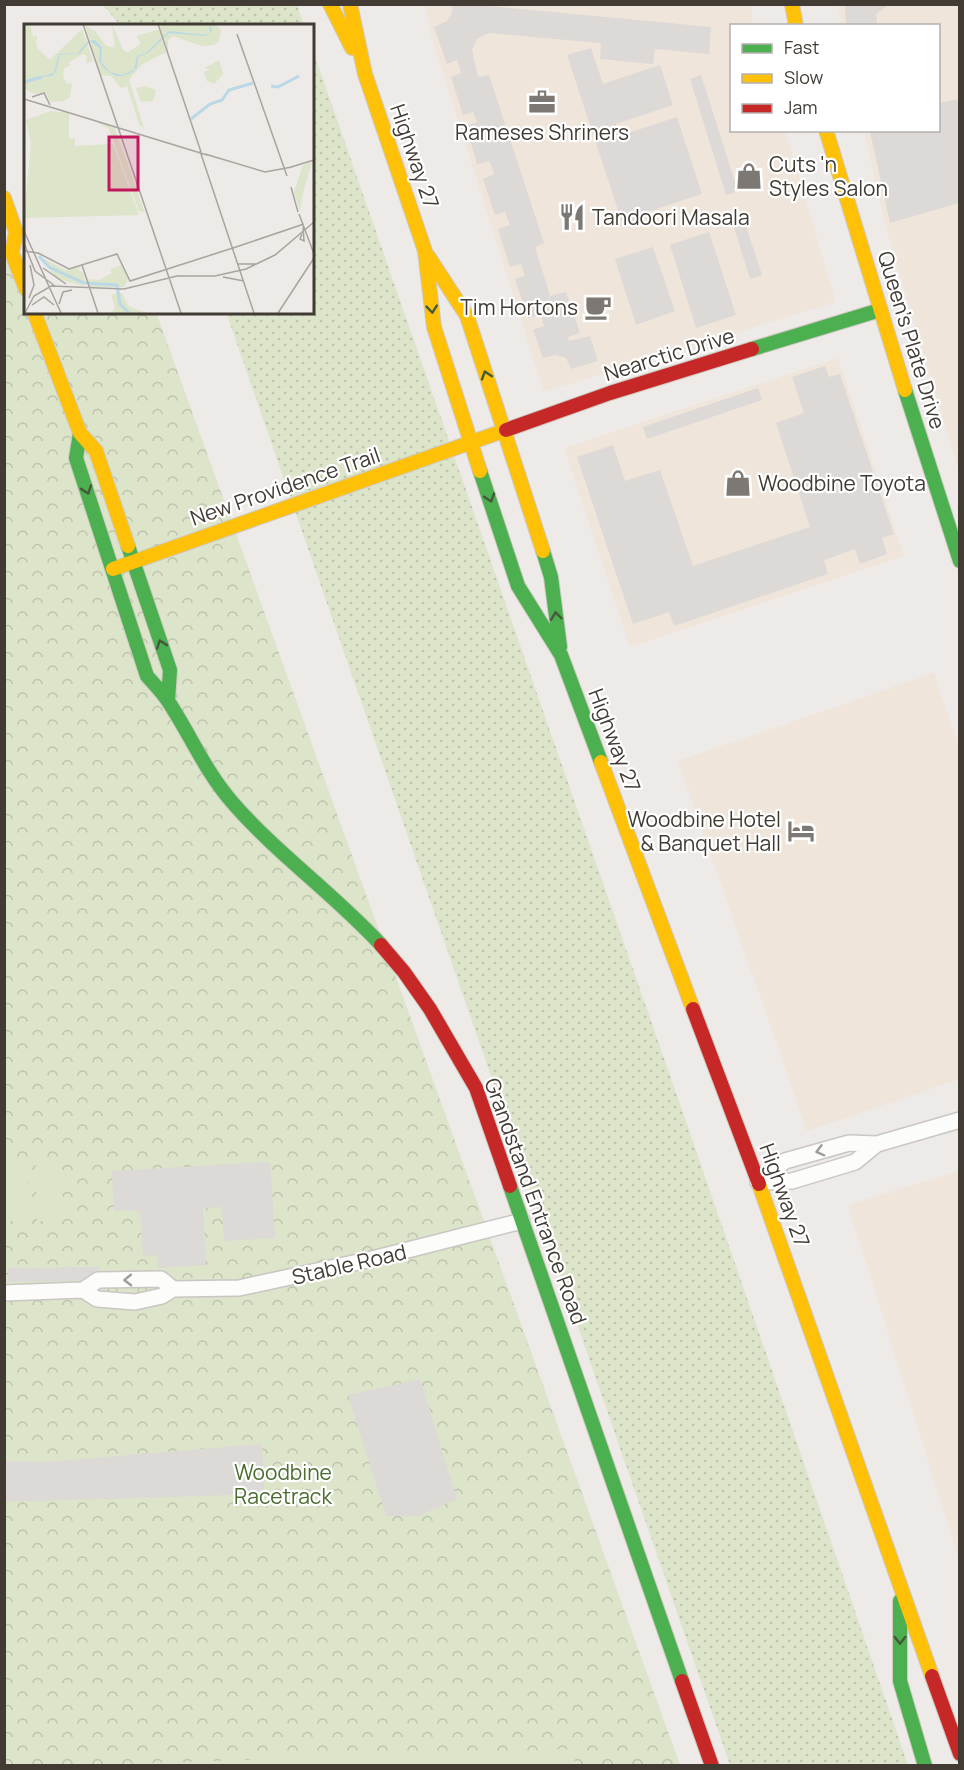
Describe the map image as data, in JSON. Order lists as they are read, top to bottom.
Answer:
{
  "streets": {
    "street": [
      "Highway 27",
      "Queen's Plate Drive",
      "Nearctic Drive",
      "New Providence Trail",
      "Grandstand Entrance Road",
      "Stable Road"
    ]
  },
  "crossings": [
    ["Highway 27", "Nearctic Drive"],
    ["Highway 27", "New Providence Trail"],
    ["Queen's Plate Drive", "Nearctic Drive"],
    ["Nearctic Drive", "New Providence Trail"],
    ["New Providence Trail", "Grandstand Entrance Road"],
    ["Grandstand Entrance Road", "Stable Road"]
  ],
  "parks": ["Woodbine Racetrack"],
  "places": {
    "office": ["Rameses Shriners"],
    "shop": ["Cuts 'n Styles Salon", "Woodbine Toyota"],
    "restaurant": ["Tandoori Masala"],
    "cafe": ["Tim Hortons"],
    "hotel": ["Woodbine Hotel & Banquet Hall"]
  },
  "legend": ["Fast", "Slow", "Jam"]
}
